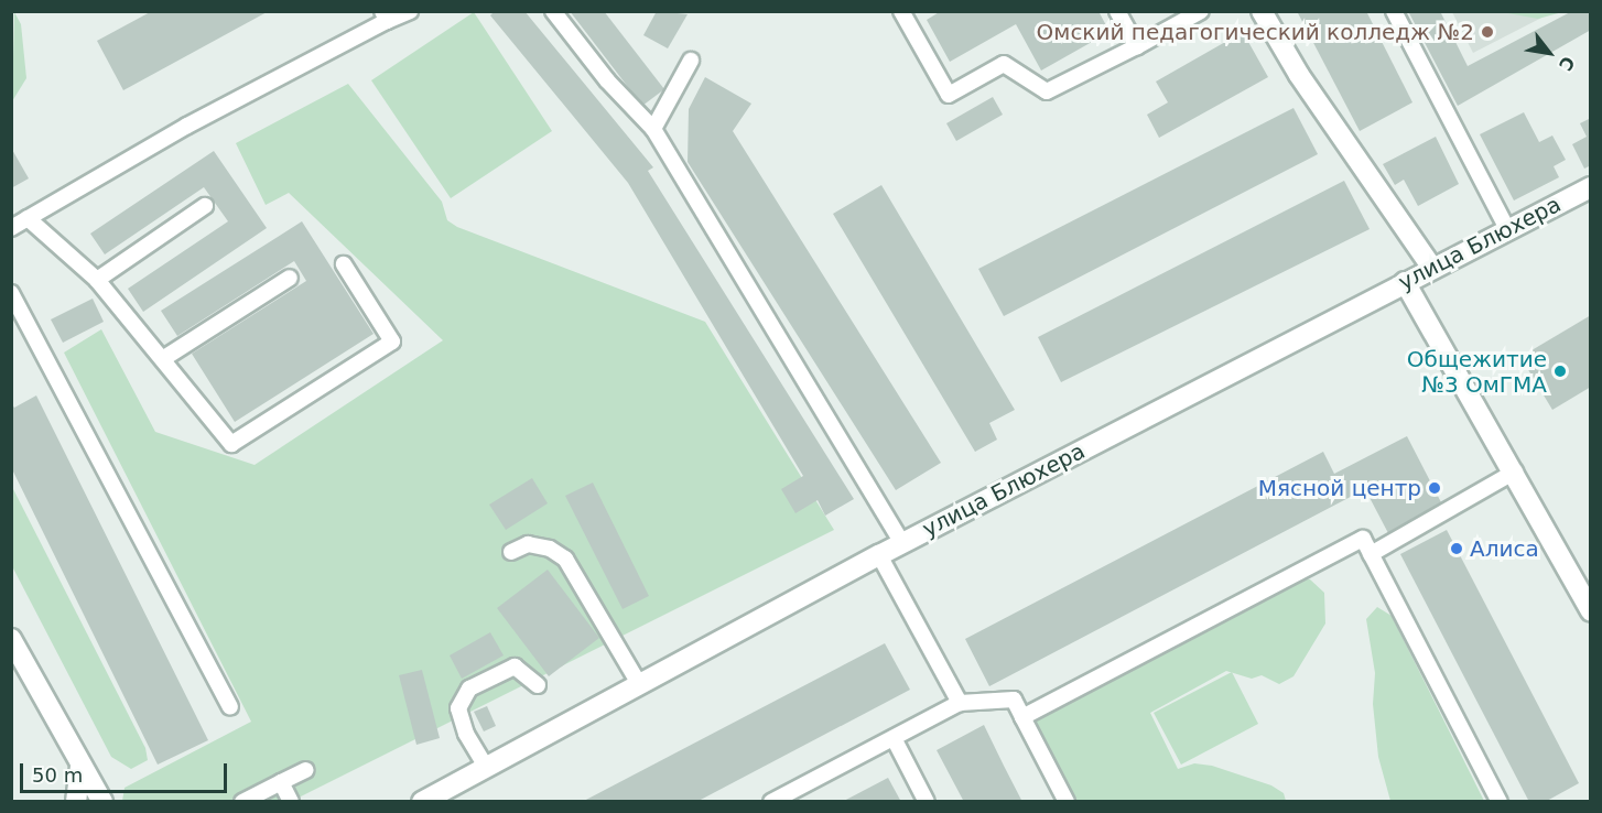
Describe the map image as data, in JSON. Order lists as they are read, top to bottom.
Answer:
{
  "streets": {
    "street": ["улица Блюхера"]
  },
  "places": [
    "Омский педагогический колледж №2",
    "Общежитие №3 ОмГМА",
    "Мясной центр",
    "Алиса"
  ],
  "scale_bar": "50 m",
  "north": "bottom right"
}
